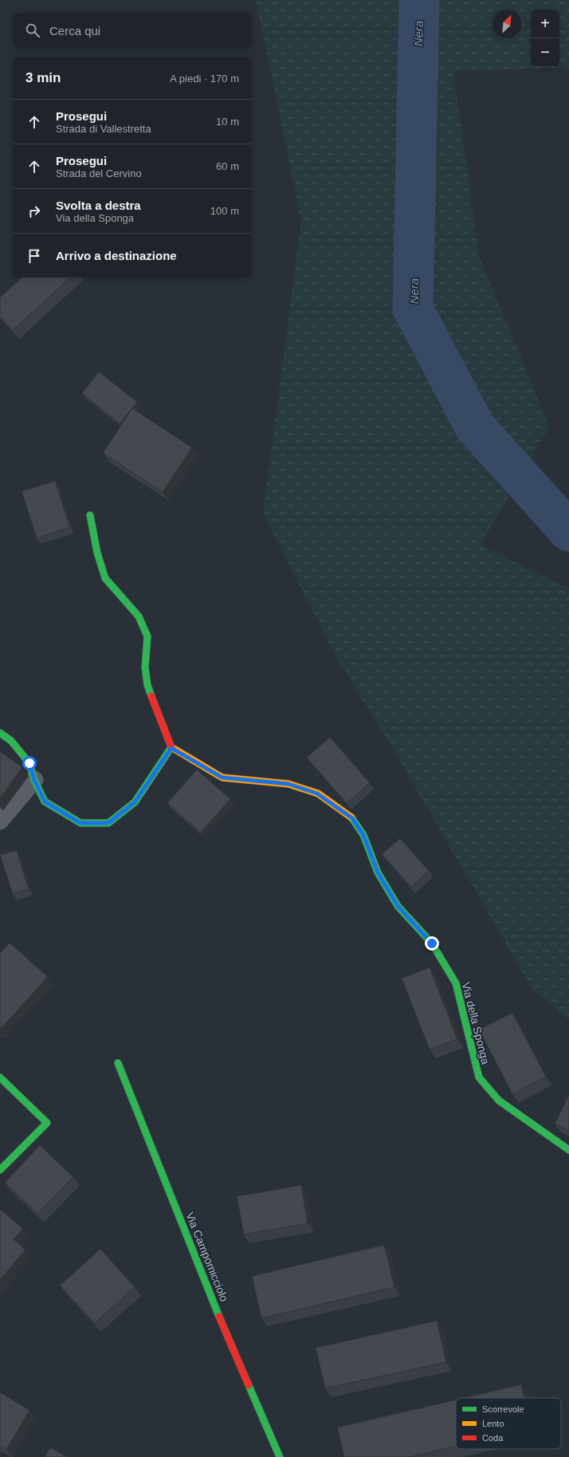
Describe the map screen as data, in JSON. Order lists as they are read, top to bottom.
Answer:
{
  "streets": {
    "street": ["Via della Sponga", "Via Campomicciolo"]
  },
  "water": ["Nera"],
  "legend": ["Scorrevole", "Lento", "Coda"],
  "north": "top right",
  "page": {
    "map_buttons": ["+", "−"],
    "search": "Cerca qui",
    "heading": ["3 min", "A piedi · 170 m"],
    "list": [
      ["Prosegui", "Strada di Vallestretta", "10 m"],
      ["Prosegui", "Strada del Cervino", "60 m"],
      ["Svolta a destra", "Via della Sponga", "100 m"],
      "Arrivo a destinazione"
    ]
  }
}
